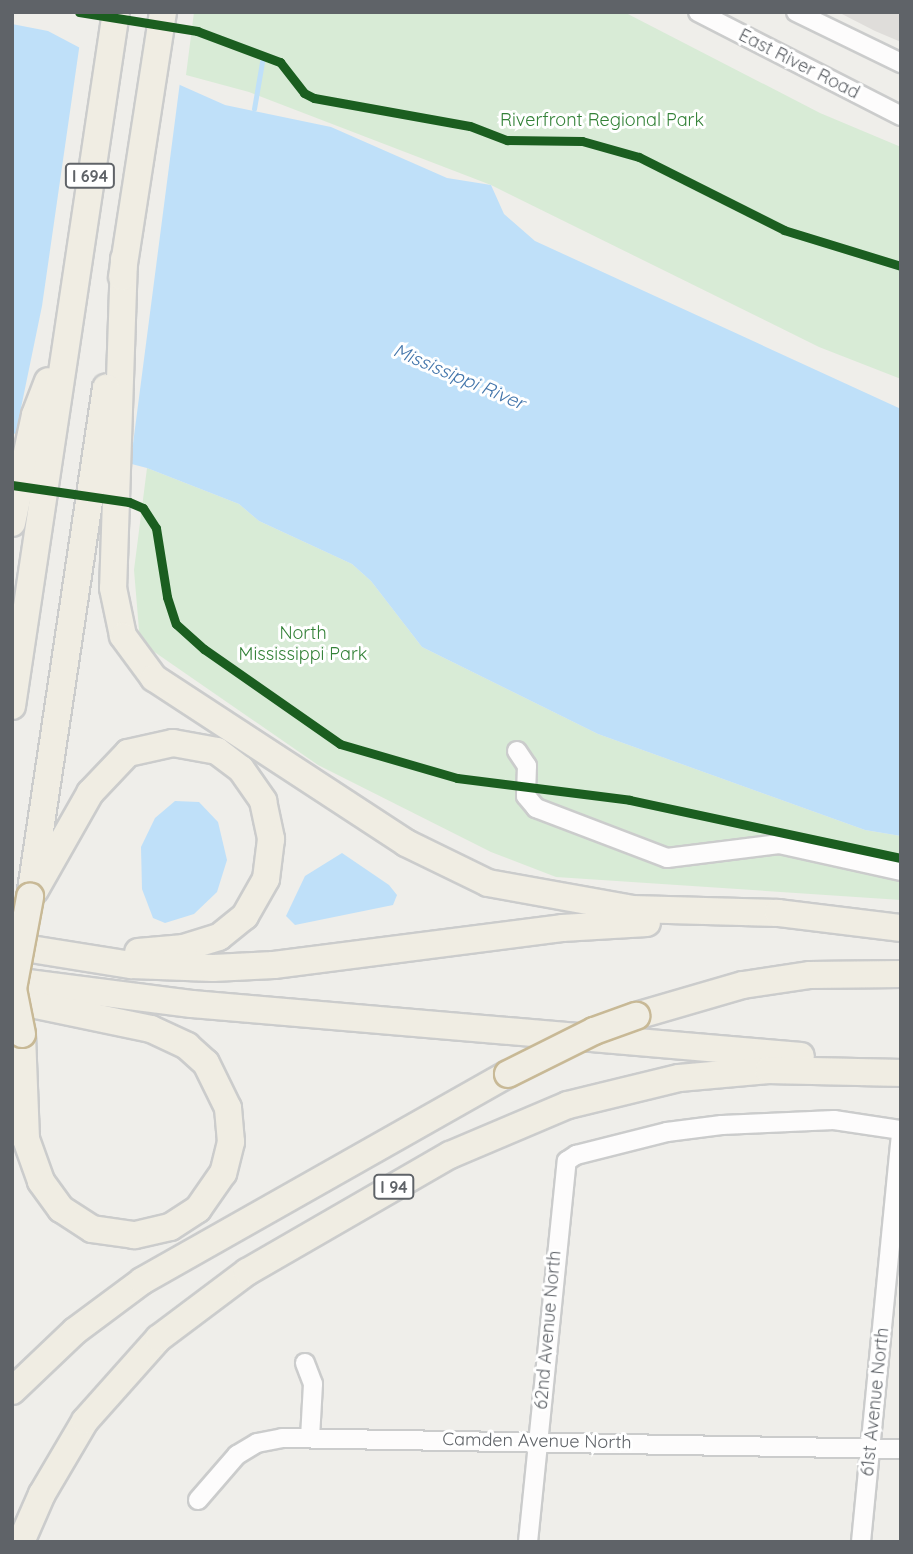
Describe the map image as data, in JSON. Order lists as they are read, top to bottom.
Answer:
{
  "streets": {
    "highway": ["I 694", "I 94"],
    "street": [
      "East River Road",
      "62nd Avenue North",
      "61st Avenue North",
      "Camden Avenue North"
    ]
  },
  "crossings": [
    ["62nd Avenue North", "Camden Avenue North"],
    ["61st Avenue North", "Camden Avenue North"]
  ],
  "water": ["Mississippi River"],
  "parks": ["Riverfront Regional Park", "North Mississippi Park"]
}
